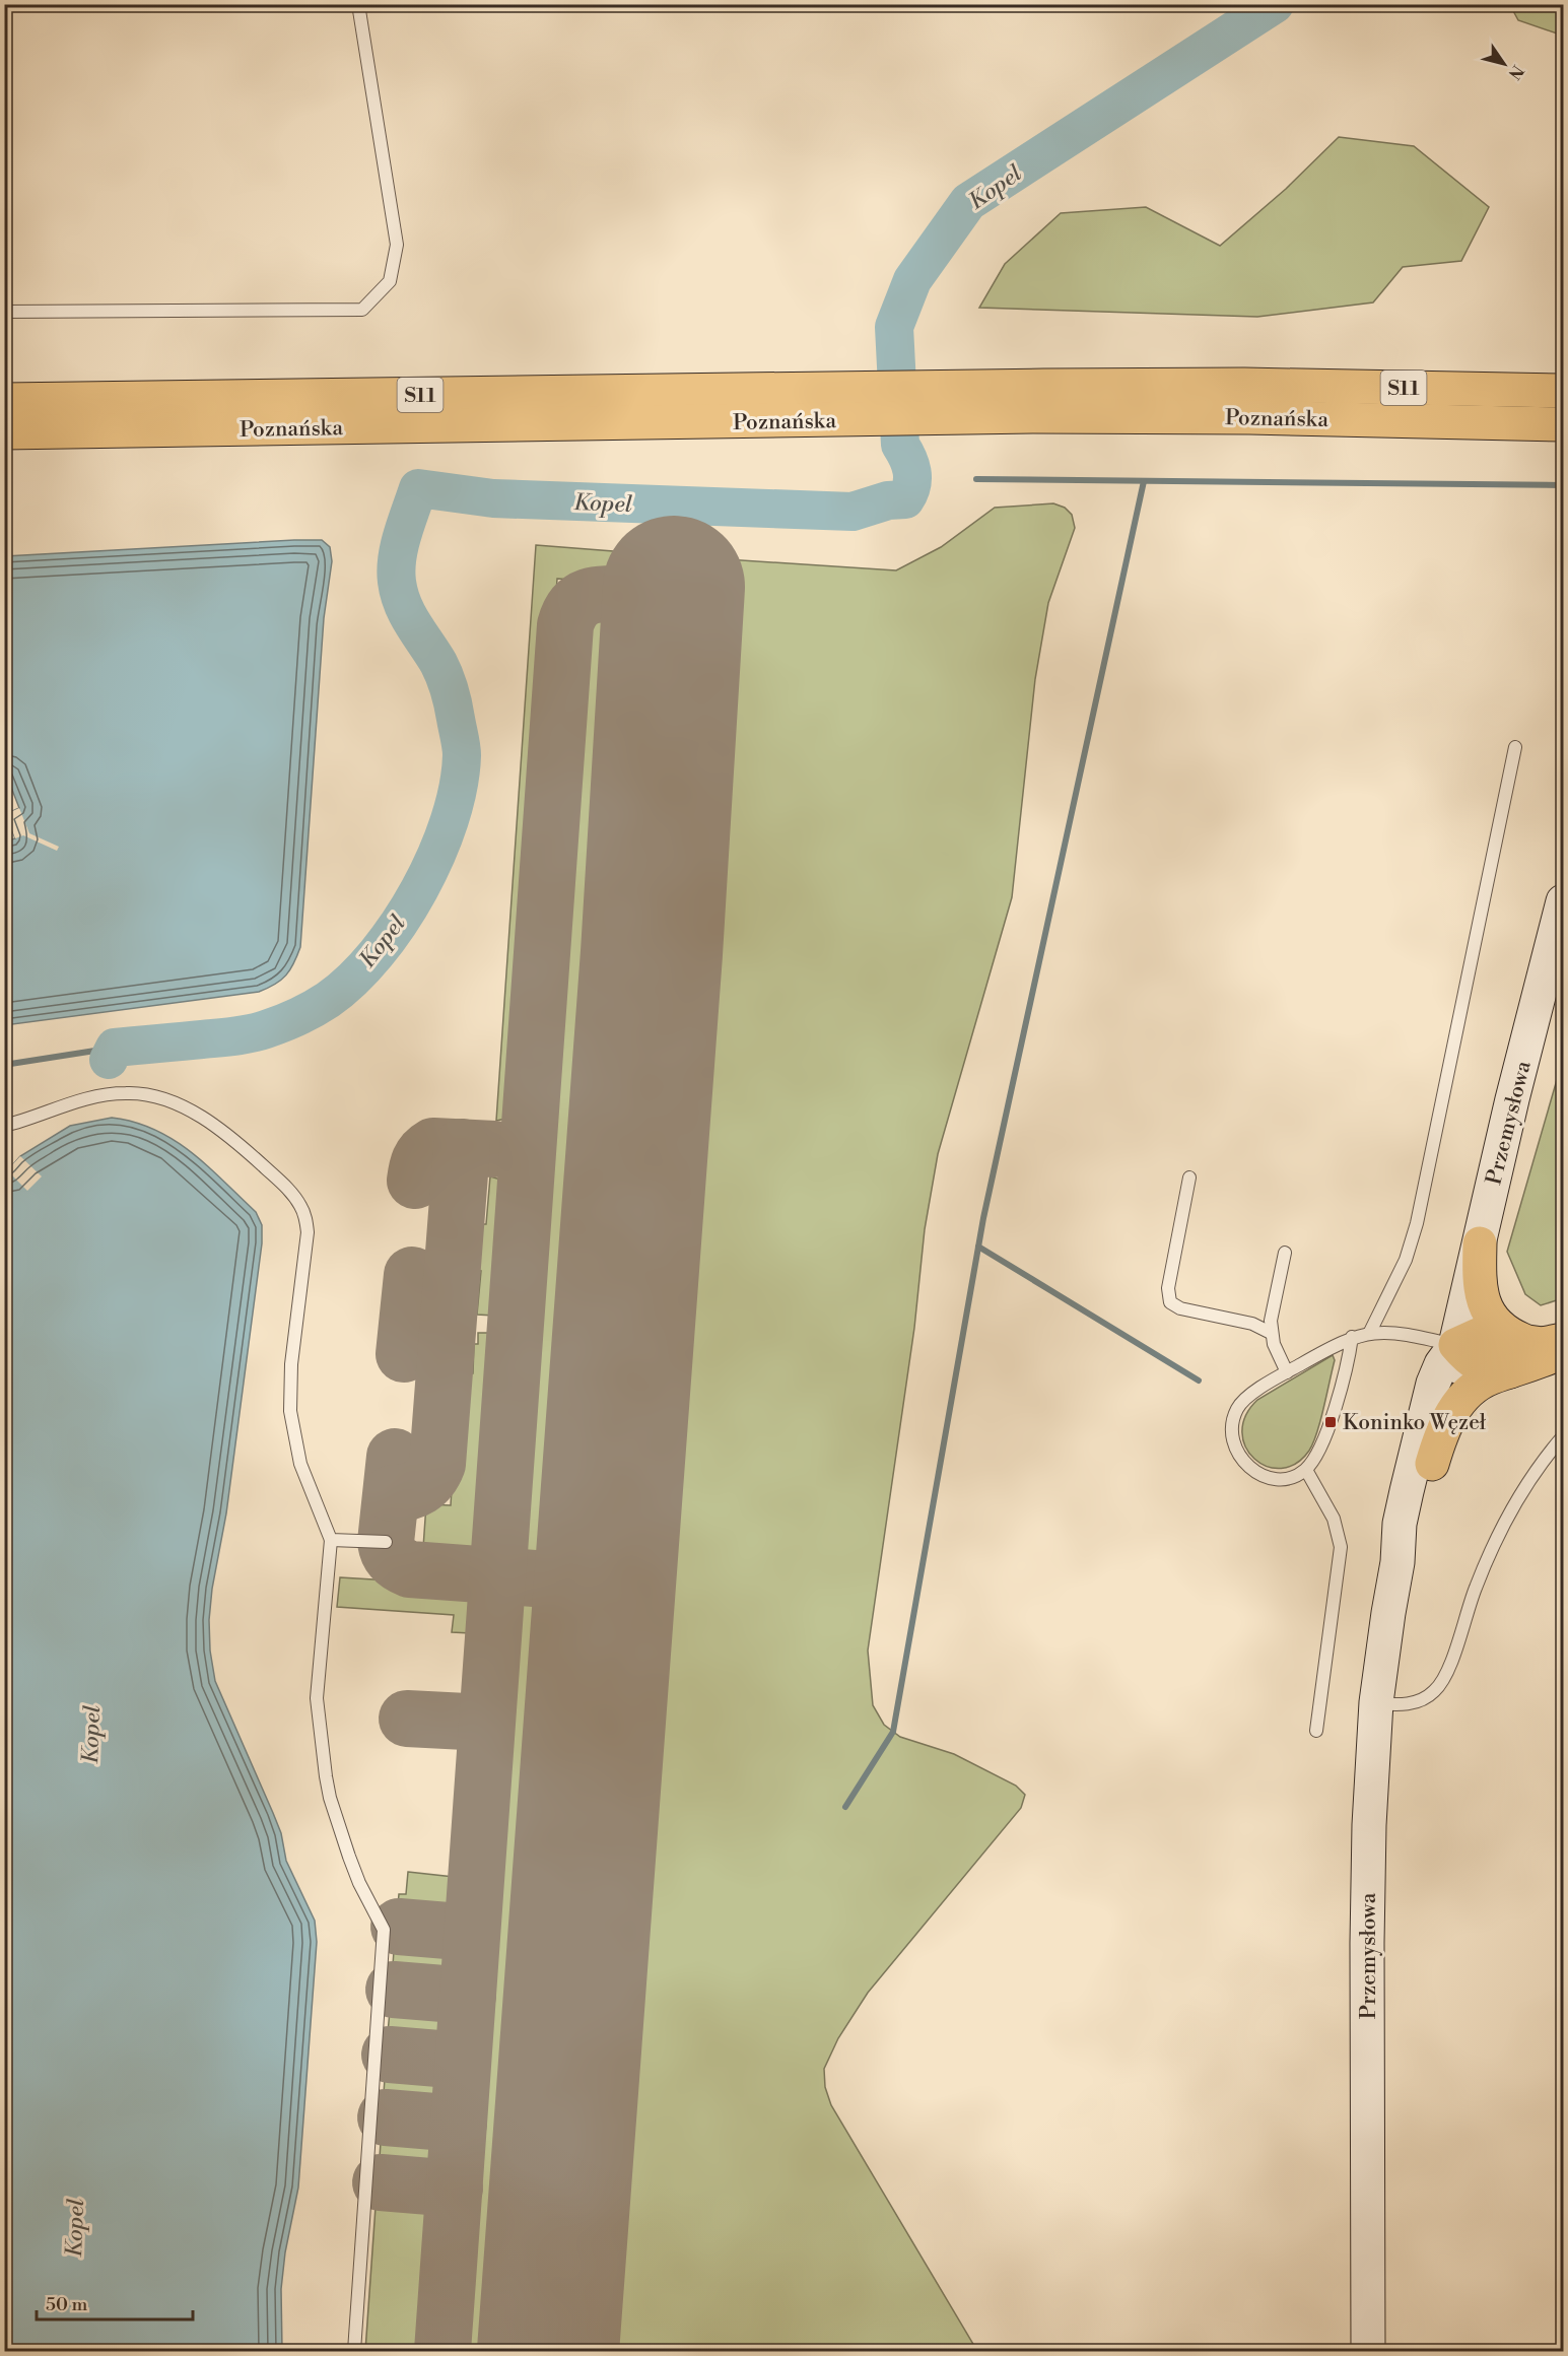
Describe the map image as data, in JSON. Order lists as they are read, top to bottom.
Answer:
{
  "streets": {
    "highway": ["S11", "Poznańska"],
    "street": ["Przemysłowa"]
  },
  "water": ["Kopel"],
  "places": {
    "transit": ["Koninko Węzeł"]
  },
  "scale_bar": "50 m",
  "north": "bottom right"
}
